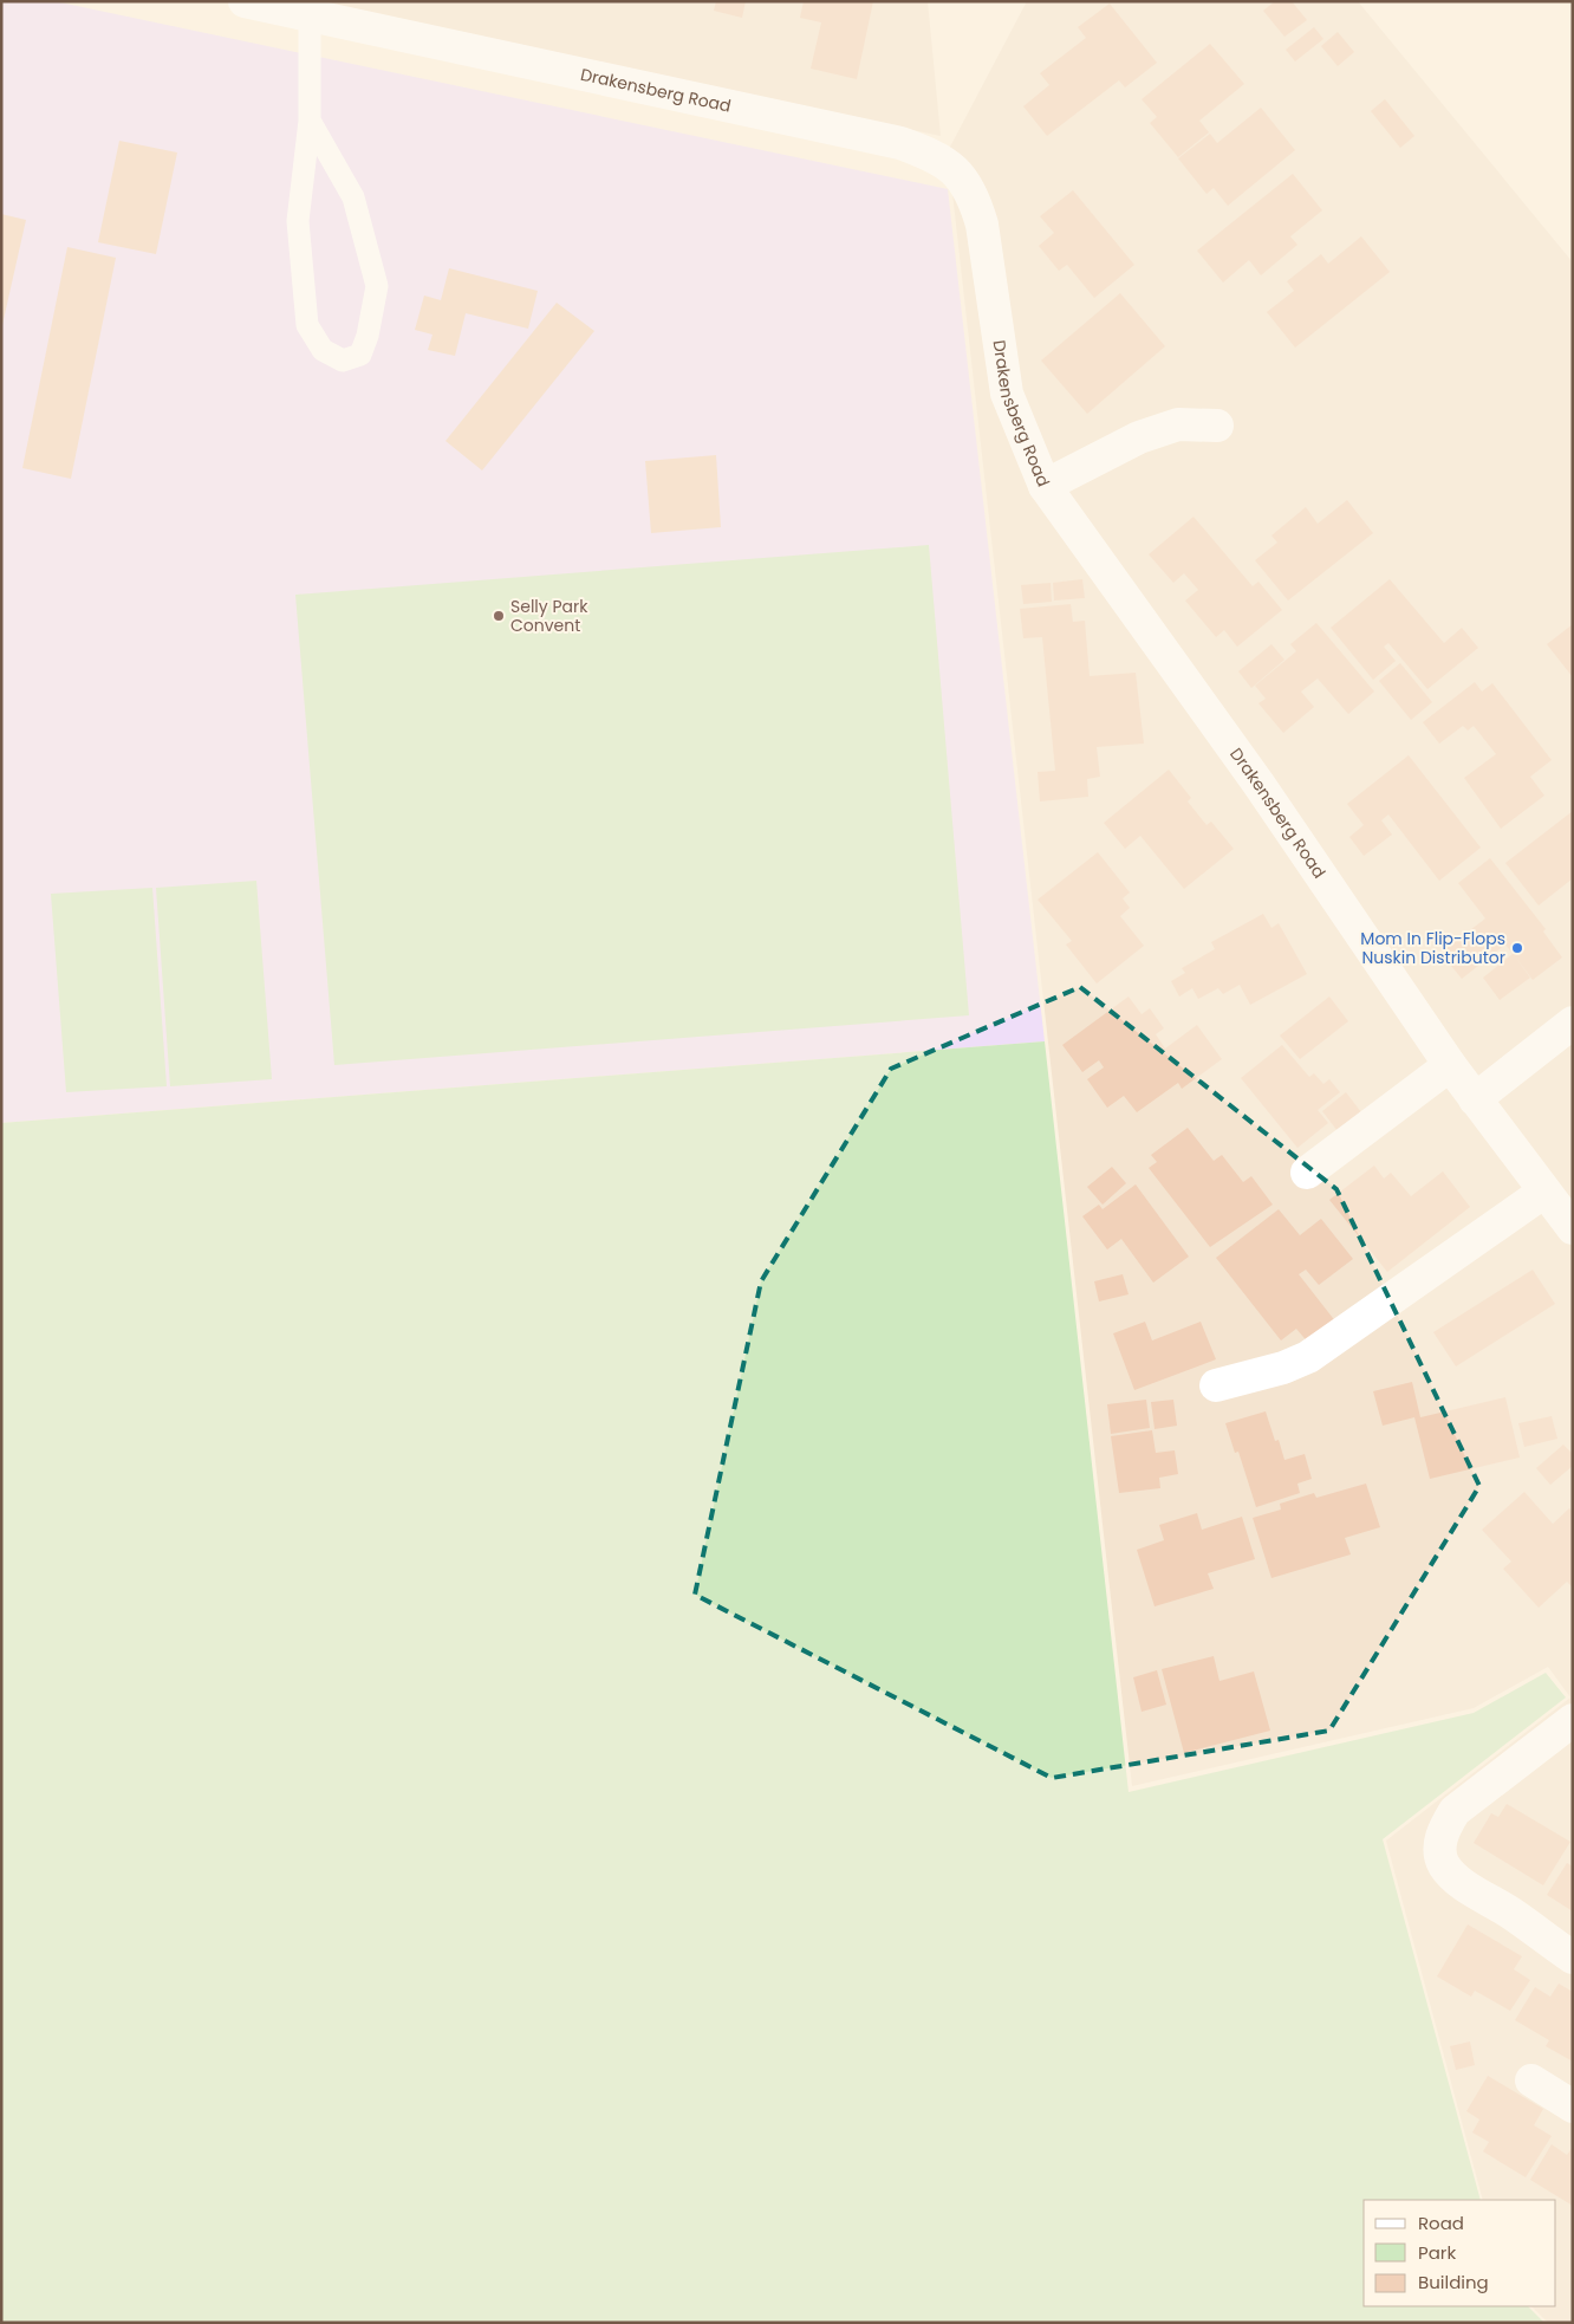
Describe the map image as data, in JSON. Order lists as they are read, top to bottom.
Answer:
{
  "streets": {
    "street": ["Drakensberg Road"]
  },
  "places": ["Selly Park Convent", "Mom In Flip-Flops Nuskin Distributor"],
  "legend": ["Road", "Park", "Building"]
}
